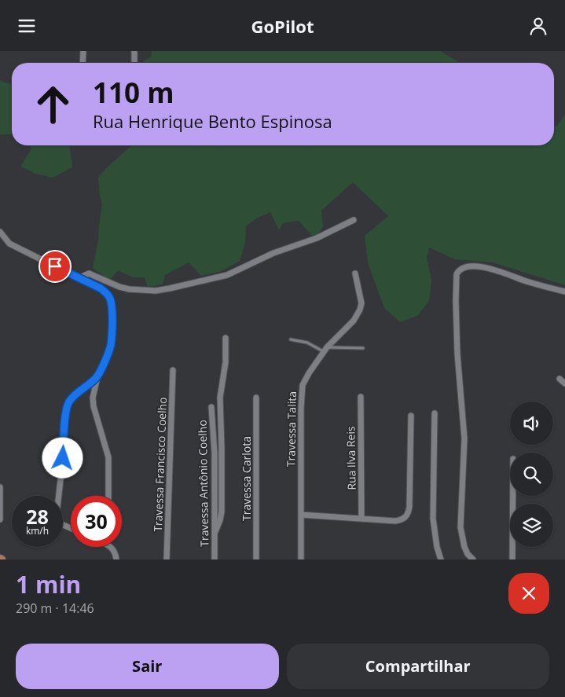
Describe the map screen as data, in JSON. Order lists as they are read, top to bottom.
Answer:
{
  "streets": {
    "street": [
      "Travessa Talita",
      "Rua Ilva Reis",
      "Travessa Francisco Coelho",
      "Travessa Carlota",
      "Travessa Antônio Coelho"
    ]
  },
  "page": {
    "header": "GoPilot",
    "turn": ["110 m", "Rua Henrique Bento Espinosa"],
    "speed": "28 km/h",
    "limit": "30",
    "heading": ["1 min", "290 m · 14:46"],
    "buttons": ["Sair", "Compartilhar"]
  }
}
